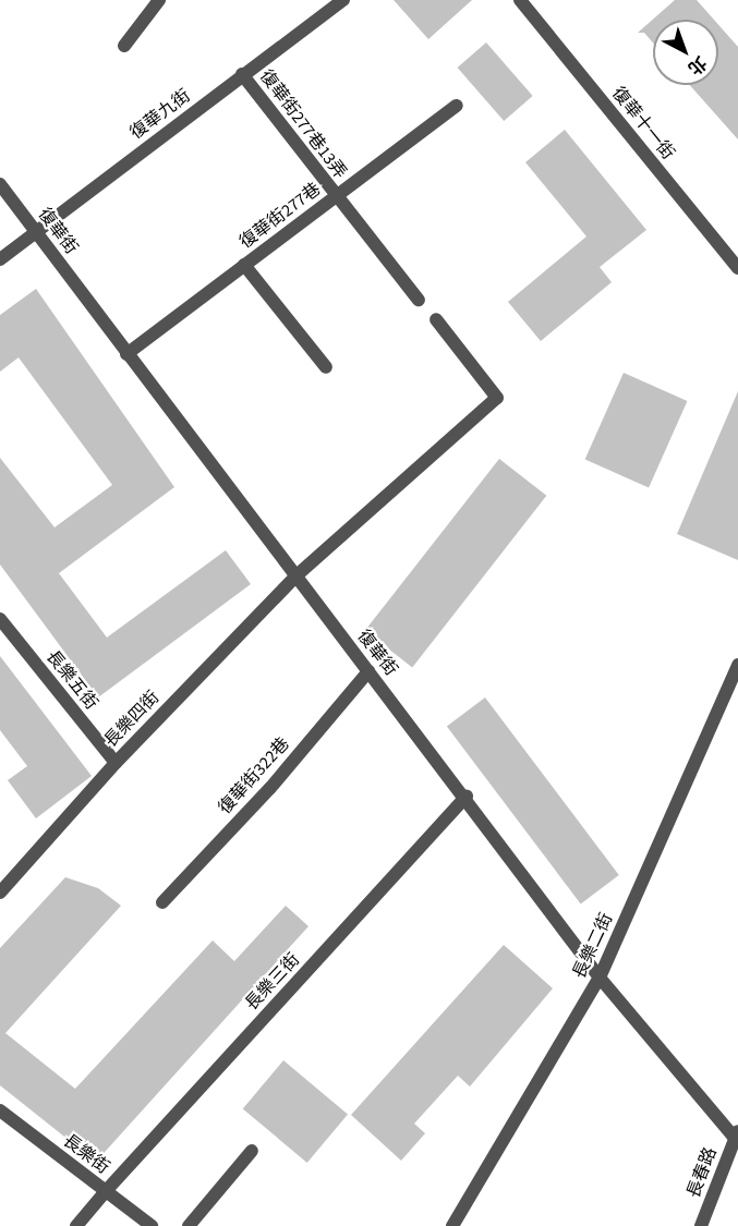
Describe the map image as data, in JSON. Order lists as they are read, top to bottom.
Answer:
{
  "streets": {
    "street": [
      "復華九街",
      "復華十一街",
      "復華街277巷13弄",
      "復華街277巷",
      "復華街",
      "長樂五街",
      "長樂四街",
      "復華街322巷",
      "長樂二街",
      "長樂三街",
      "長樂街",
      "長春路"
    ]
  },
  "crossings": [
    ["復華九街", "復華街277巷13弄"],
    ["復華九街", "復華街"],
    ["復華街277巷13弄", "復華街277巷"],
    ["復華街277巷", "復華街"],
    ["復華街", "長樂四街"],
    ["復華街", "復華街322巷"],
    ["復華街", "長樂二街"],
    ["復華街", "長樂三街"],
    ["復華街", "長春路"],
    ["長樂五街", "長樂四街"],
    ["長樂三街", "長樂街"]
  ],
  "north": "bottom right"
}
